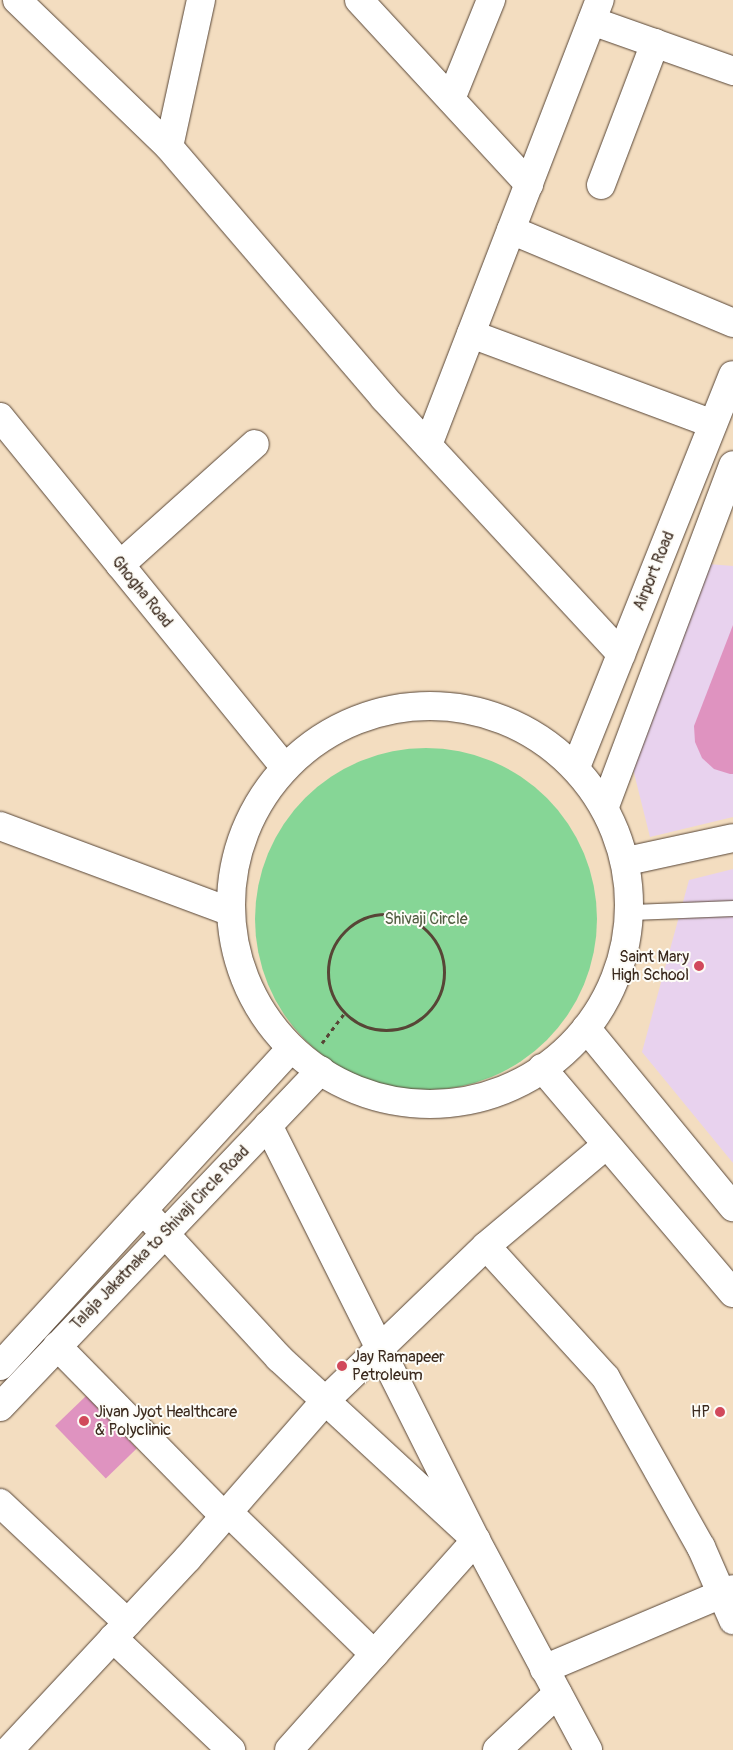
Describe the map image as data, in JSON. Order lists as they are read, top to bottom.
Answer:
{
  "streets": {
    "main road": ["Airport Road", "Ghogha Road", "Talaja Jakatnaka to Shivaji Circle Road"]
  },
  "parks": ["Shivaji Circle"],
  "places": [
    "Saint Mary High School",
    "Jay Ramapeer Petroleum",
    "HP",
    "Jivan Jyot Healthcare & Polyclinic"
  ]
}
